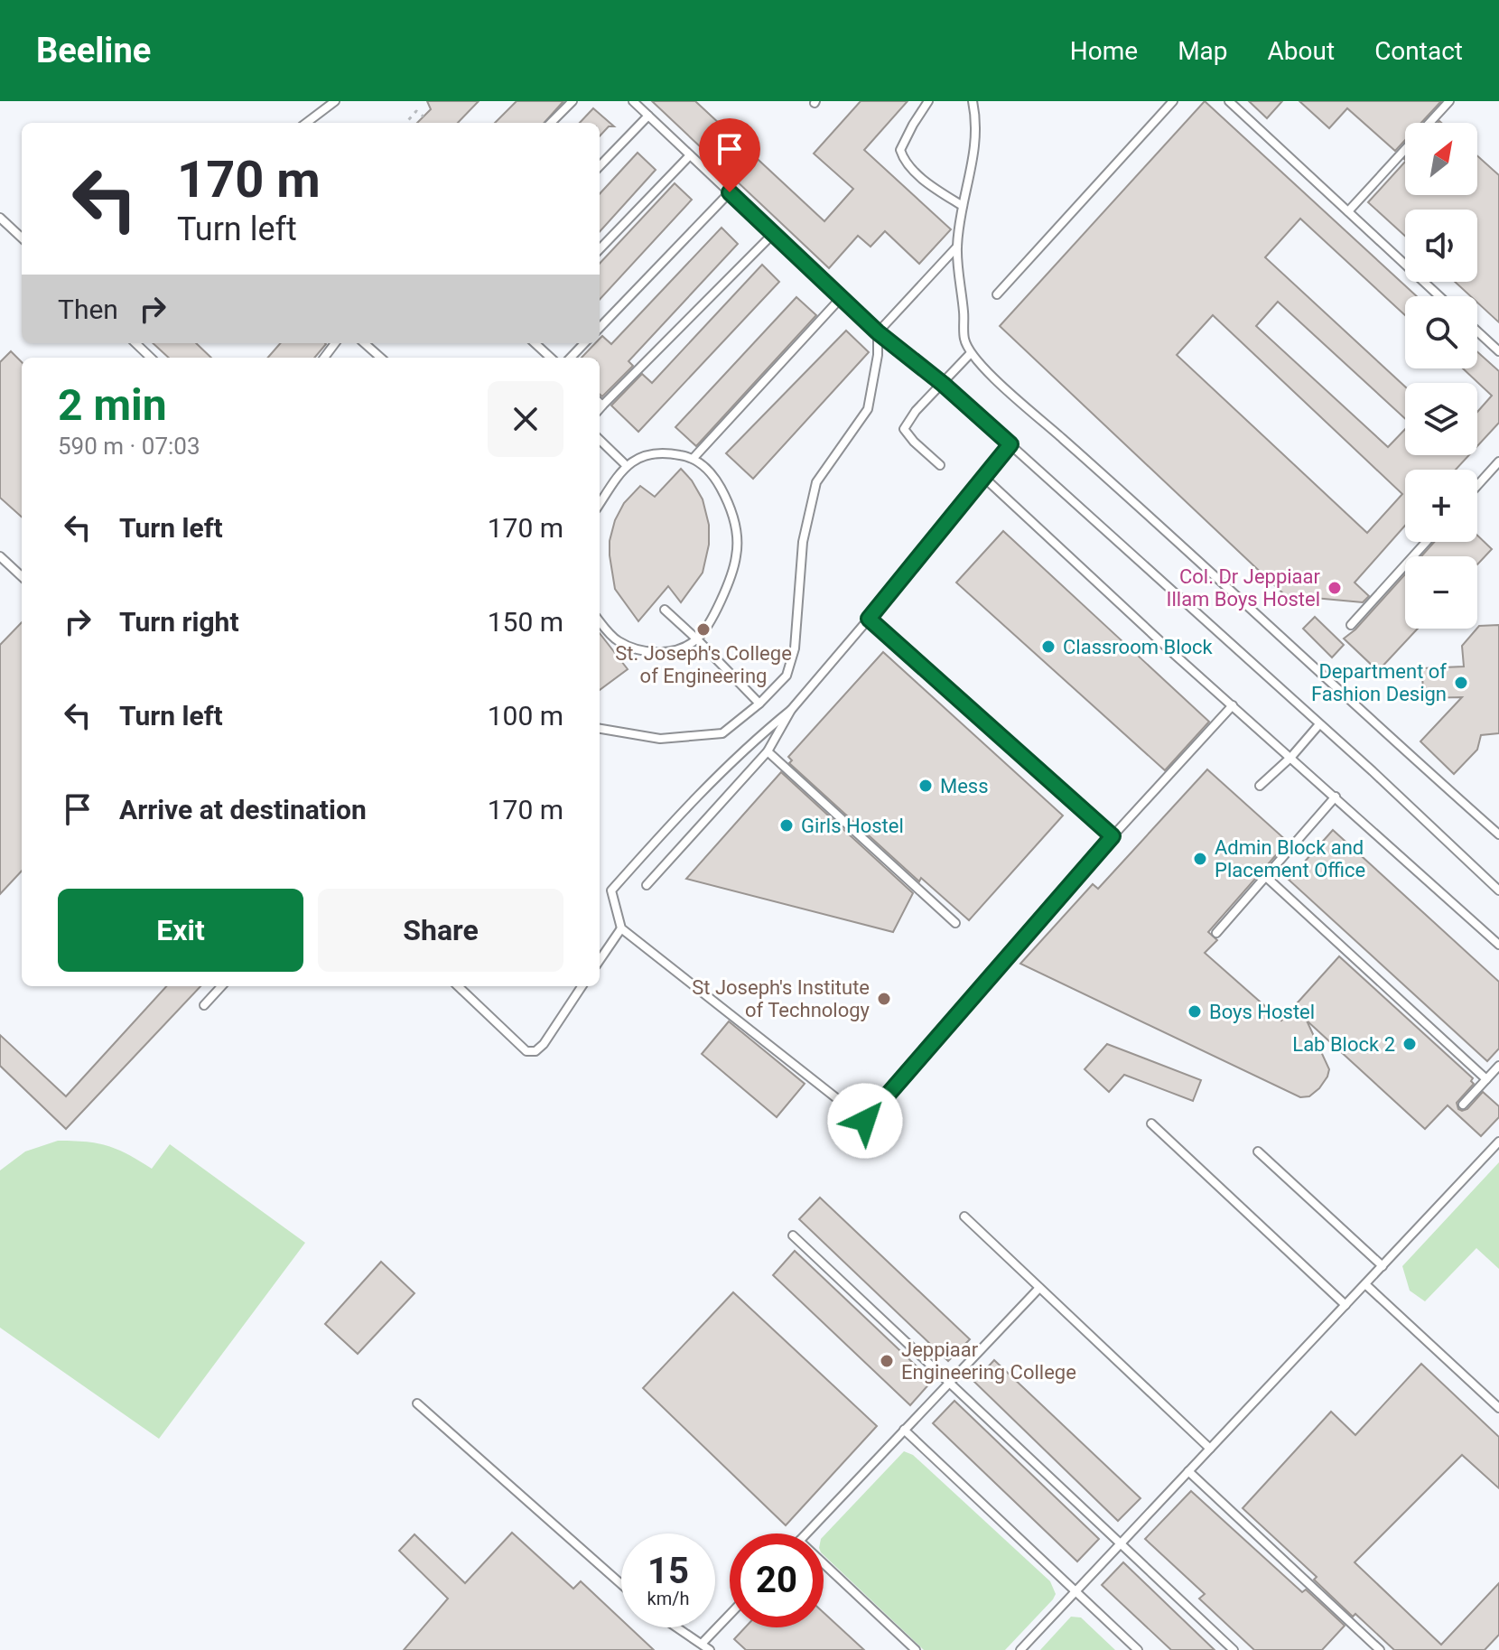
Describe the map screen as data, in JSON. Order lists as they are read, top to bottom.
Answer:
{
  "places": [
    "Col. Dr Jeppiaar Illam Boys Hostel",
    "St. Joseph's College of Engineering",
    "Classroom Block",
    "Department of Fashion Design",
    "Mess",
    "Girls Hostel",
    "Admin Block and Placement Office",
    "St Joseph's Institute of Technology",
    "Boys Hostel",
    "Lab Block 2",
    "Jeppiaar Engineering College"
  ],
  "north": "top right",
  "page": {
    "header": "Beeline",
    "nav": [
      "Home",
      "Map",
      "About",
      "Contact"
    ],
    "map_buttons": ["+", "−"],
    "turn": ["170 m", "Turn left"],
    "then": "Then",
    "heading": ["2 min", "590 m · 07:03"],
    "list": [
      {
        "name": "Turn left",
        "value": "170 m"
      },
      {
        "name": "Turn right",
        "value": "150 m"
      },
      {
        "name": "Turn left",
        "value": "100 m"
      },
      {
        "name": "Arrive at destination",
        "value": "170 m"
      }
    ],
    "buttons": ["Exit", "Share"],
    "speed": "15 km/h",
    "limit": "20"
  }
}
